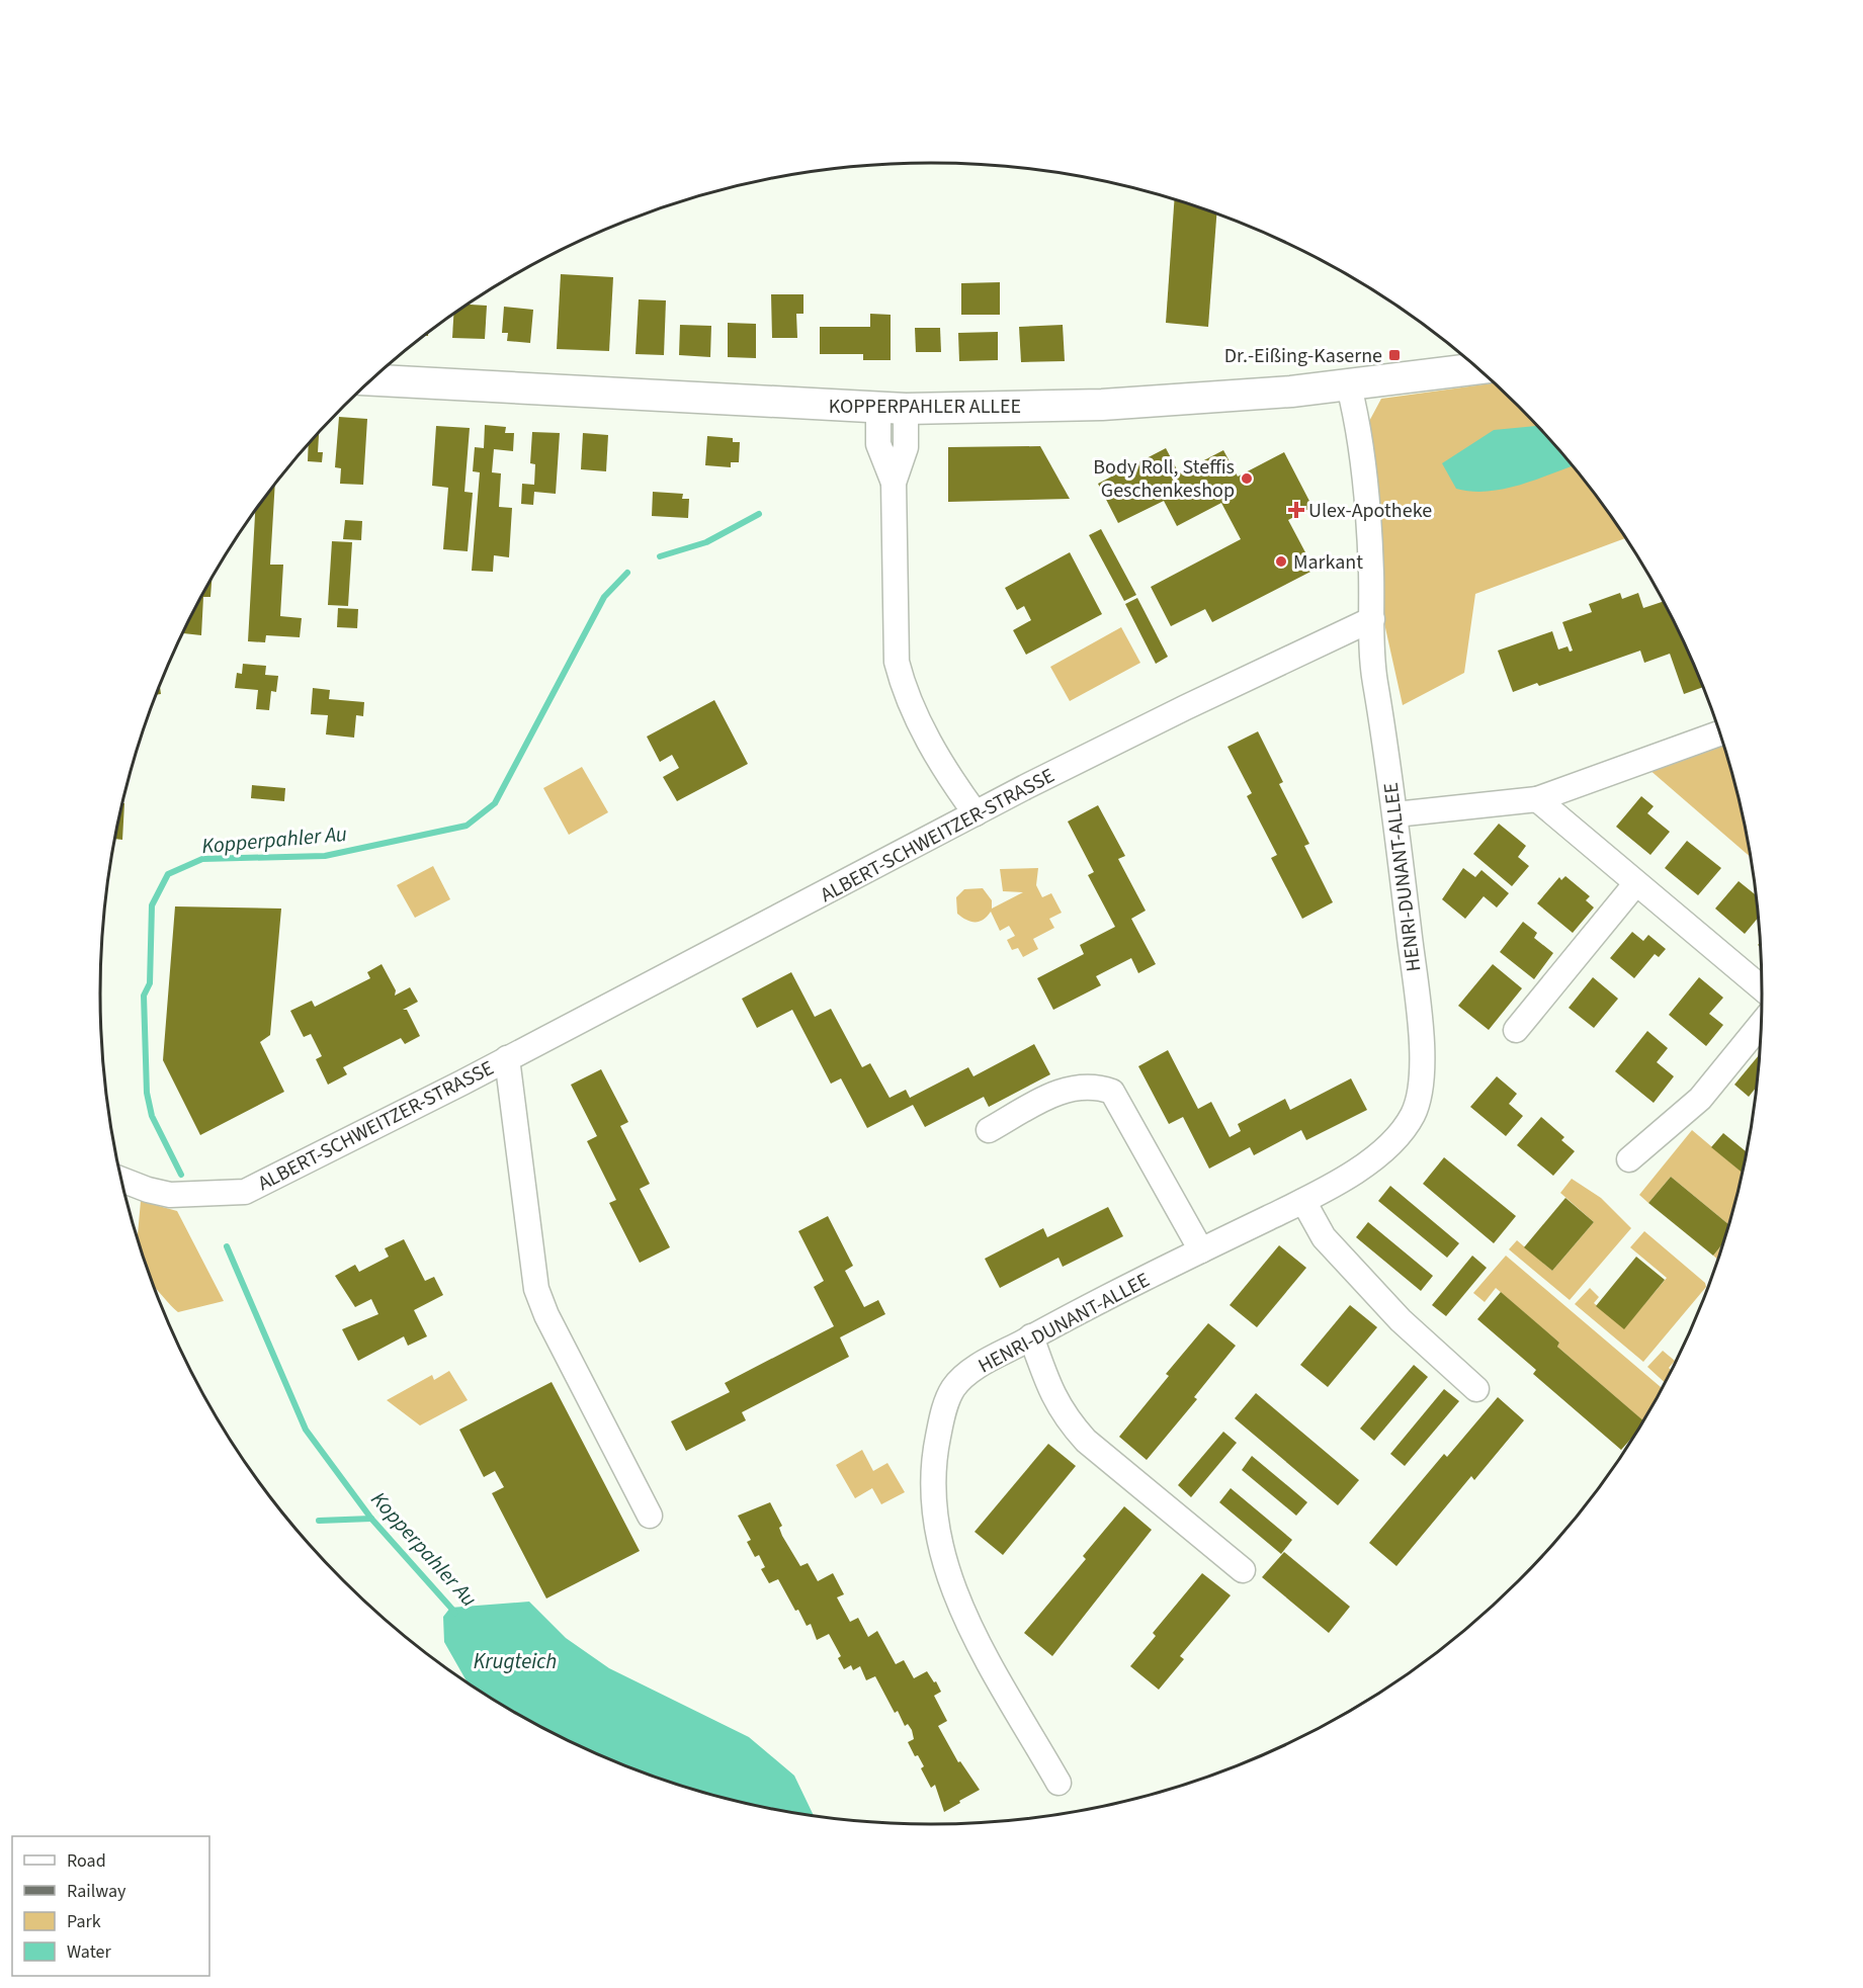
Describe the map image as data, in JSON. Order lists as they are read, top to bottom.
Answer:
{
  "streets": {
    "street": ["KOPPERPAHLER ALLEE", "ALBERT-SCHWEITZER-STRASSE", "HENRI-DUNANT-ALLEE"]
  },
  "crossings": [
    ["KOPPERPAHLER ALLEE", "HENRI-DUNANT-ALLEE"],
    ["ALBERT-SCHWEITZER-STRASSE", "HENRI-DUNANT-ALLEE"]
  ],
  "water": ["Kopperpahler Au", "Krugteich"],
  "places": {
    "transit": ["Dr.-Eißing-Kaserne"],
    "other": ["Body Roll, Steffis Geschenkeshop", "Markant"],
    "health": ["Ulex-Apotheke"]
  },
  "legend": [
    "Road",
    "Railway",
    "Park",
    "Water"
  ]
}
